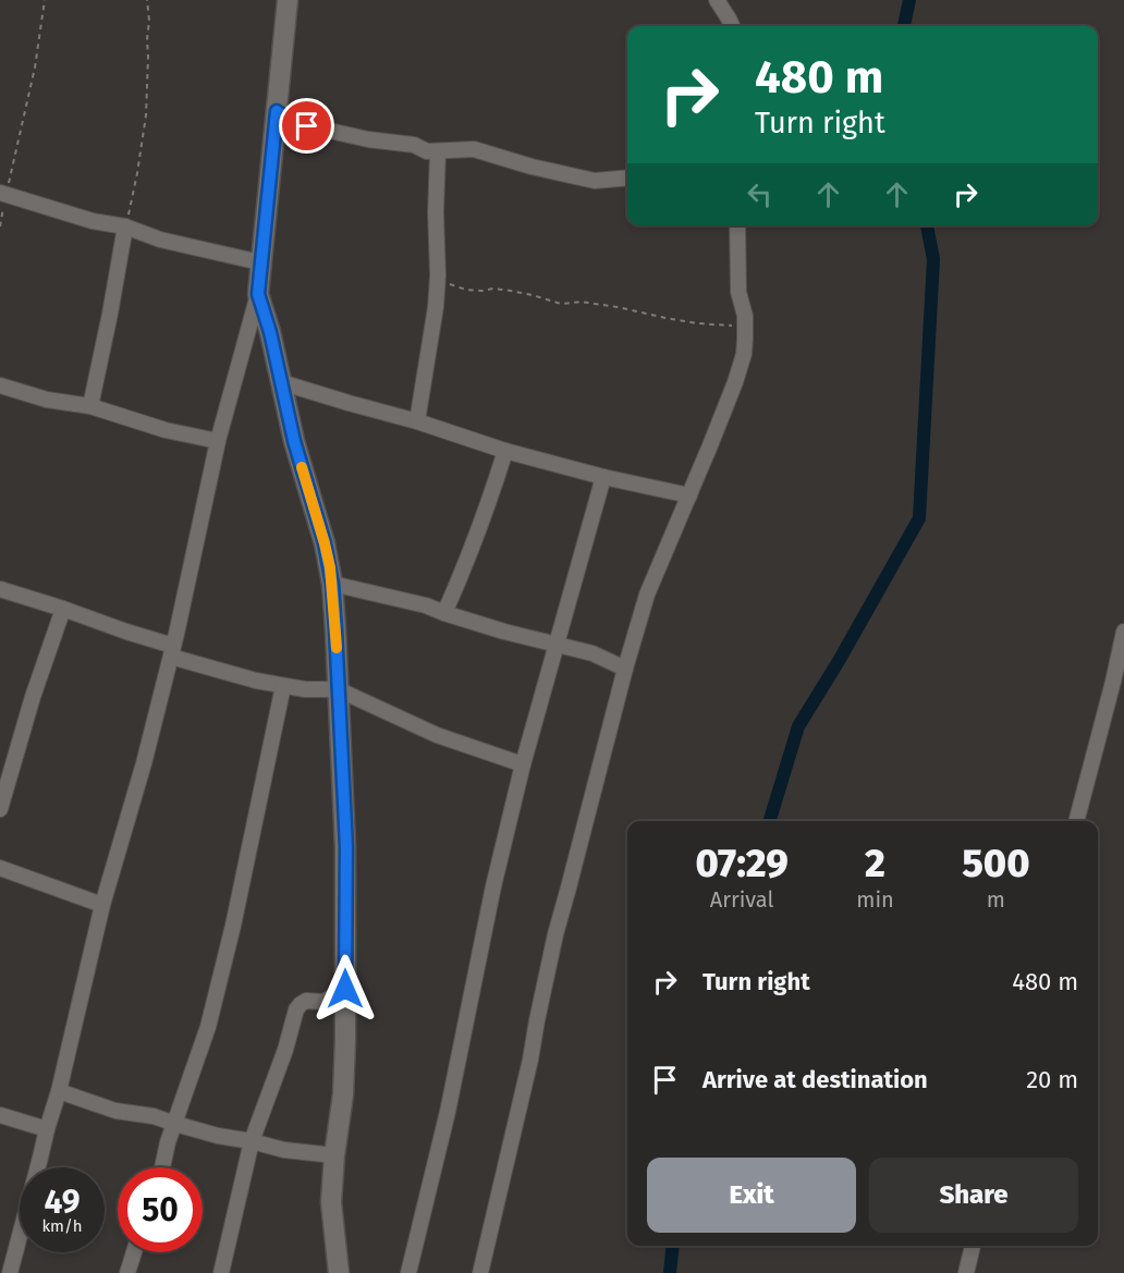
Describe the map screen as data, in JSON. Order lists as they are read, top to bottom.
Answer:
{
  "page": {
    "turn": ["480 m", "Turn right"],
    "eta": [
      "07:29",
      "Arrival",
      "2",
      "min",
      "500",
      "m"
    ],
    "list": [
      {
        "name": "Turn right",
        "value": "480 m"
      },
      {
        "name": "Arrive at destination",
        "value": "20 m"
      }
    ],
    "buttons": ["Exit", "Share"],
    "speed": "49 km/h",
    "limit": "50"
  }
}
